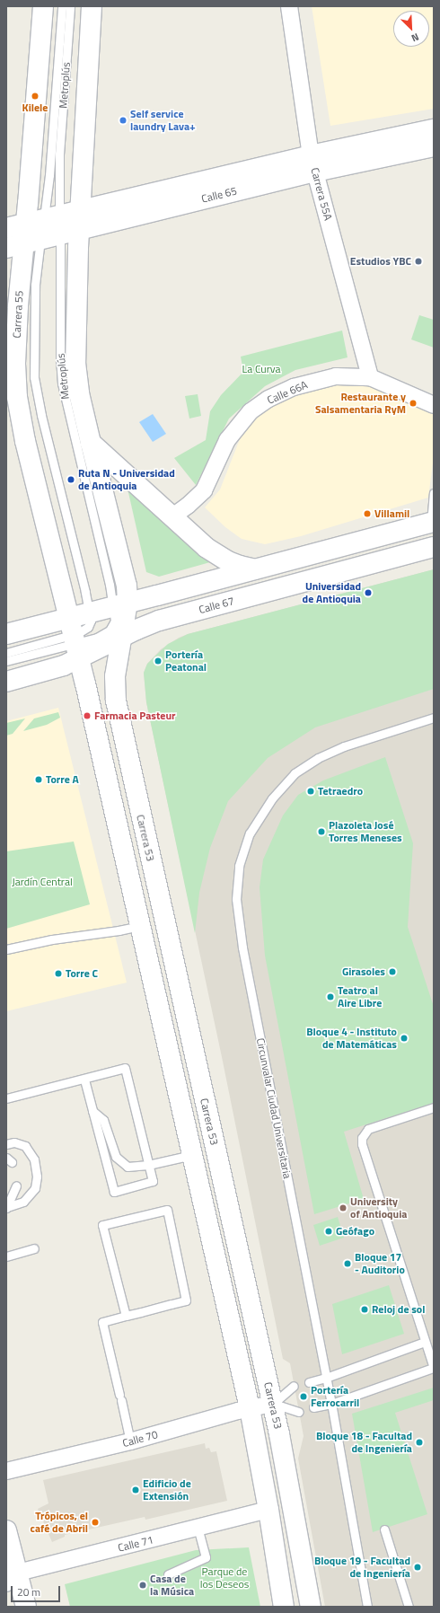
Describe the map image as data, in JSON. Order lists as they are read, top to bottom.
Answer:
{
  "streets": {
    "main road": [
      "Calle 65",
      "Carrera 55",
      "Calle 67",
      "Carrera 53"
    ],
    "street": [
      "Carrera 55A",
      "Calle 66A",
      "Calle 70",
      "Calle 71"
    ],
    "lane": ["Metroplús", "Circunvalar Ciudad Universitaria"]
  },
  "crossings": [
    ["Metroplús", "Calle 65"],
    ["Metroplús", "Carrera 55"],
    ["Metroplús", "Calle 67"],
    ["Metroplús", "Carrera 53"],
    ["Carrera 55A", "Calle 65"],
    ["Carrera 55A", "Calle 66A"],
    ["Calle 65", "Carrera 55"],
    ["Carrera 55", "Calle 67"],
    ["Calle 67", "Carrera 53"],
    ["Carrera 53", "Calle 70"]
  ],
  "parks": ["La Curva", "Jardín Central", "Parque de los Deseos"],
  "places": [
    "Kilele",
    "Self service laundry Lava+",
    "Estudios YBC",
    "Restaurante y Salsamentaria RyM",
    "Ruta N - Universidad de Antioquia",
    "Villamil",
    "Universidad de Antioquia",
    "Portería Peatonal",
    "Farmacia Pasteur",
    "Torre A",
    "Tetraedro",
    "Plazoleta José Torres Meneses",
    "Girasoles",
    "Torre C",
    "Teatro al Aire Libre",
    "Bloque 4 - Instituto de Matemáticas",
    "University of Antioquia",
    "Geófago",
    "Bloque 17 - Auditorio",
    "Reloj de sol",
    "Portería Ferrocarril",
    "Bloque 18 - Facultad de Ingeniería",
    "Edificio de Extensión",
    "Trópicos, el café de Abril",
    "Bloque 19 - Facultad de Ingeniería",
    "Casa de la Música"
  ],
  "scale_bar": "20 m",
  "north": "bottom right"
}
